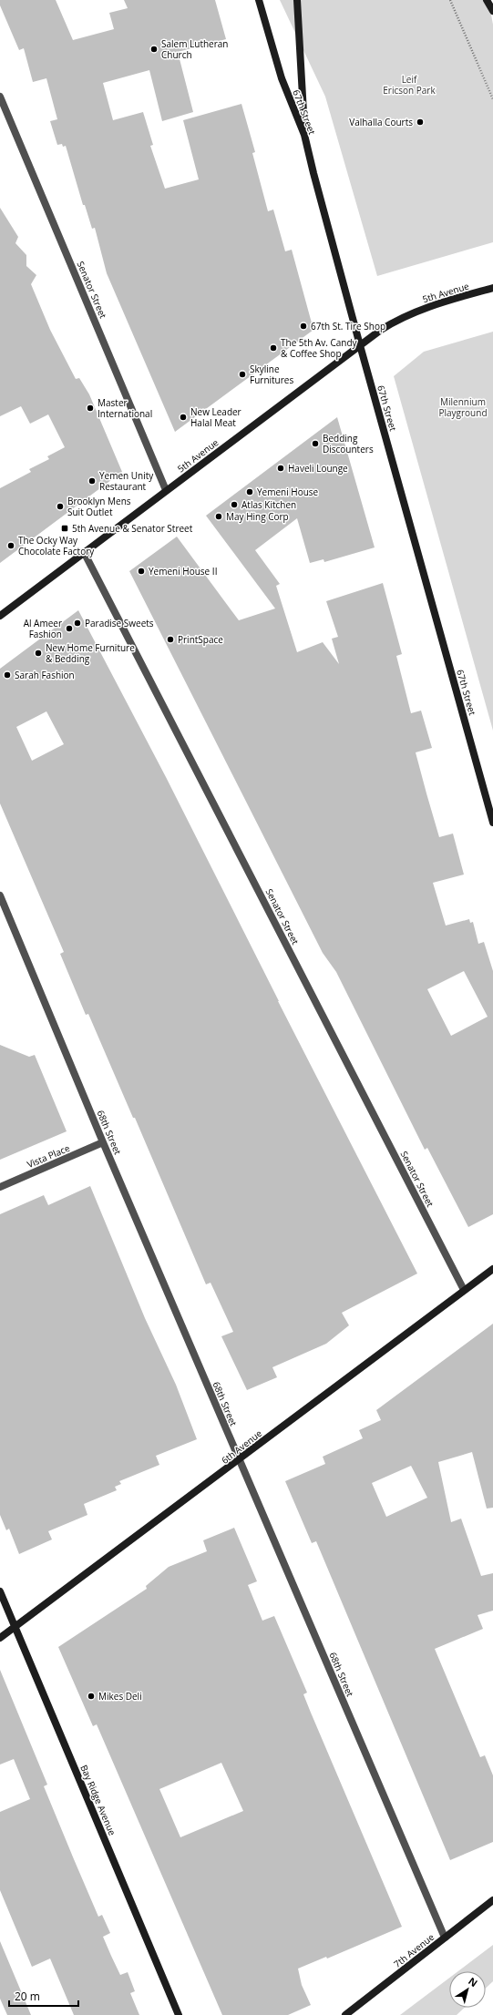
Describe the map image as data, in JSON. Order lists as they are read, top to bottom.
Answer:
{
  "streets": {
    "street": [
      "67th Street",
      "Senator Street",
      "5th Avenue",
      "68th Street",
      "Vista Place",
      "6th Avenue",
      "Bay Ridge Avenue",
      "7th Avenue"
    ]
  },
  "crossings": [
    ["67th Street", "5th Avenue"],
    ["Senator Street", "5th Avenue"],
    ["Senator Street", "6th Avenue"],
    ["68th Street", "Vista Place"],
    ["68th Street", "6th Avenue"],
    ["68th Street", "7th Avenue"],
    ["6th Avenue", "Bay Ridge Avenue"]
  ],
  "parks": ["Leif Ericson Park", "Milennium Playground"],
  "places": {
    "other": [
      "Salem Lutheran Church",
      "Valhalla Courts",
      "67th St. Tire Shop",
      "The 5th Av. Candy & Coffee Shop",
      "Skyline Furnitures",
      "Master International",
      "New Leader Halal Meat",
      "Bedding Discounters",
      "Haveli Lounge",
      "Yemen Unity Restaurant",
      "Yemeni House",
      "Atlas Kitchen",
      "Brooklyn Mens Suit Outlet",
      "May Hing Corp",
      "The Ocky Way Chocolate Factory",
      "Yemeni House II",
      "Paradise Sweets",
      "Al Ameer Fashion",
      "PrintSpace",
      "New Home Furniture & Bedding",
      "Sarah Fashion",
      "Mikes Deli"
    ],
    "transit": ["5th Avenue & Senator Street"]
  },
  "scale_bar": "20 m",
  "north": "top right"
}
